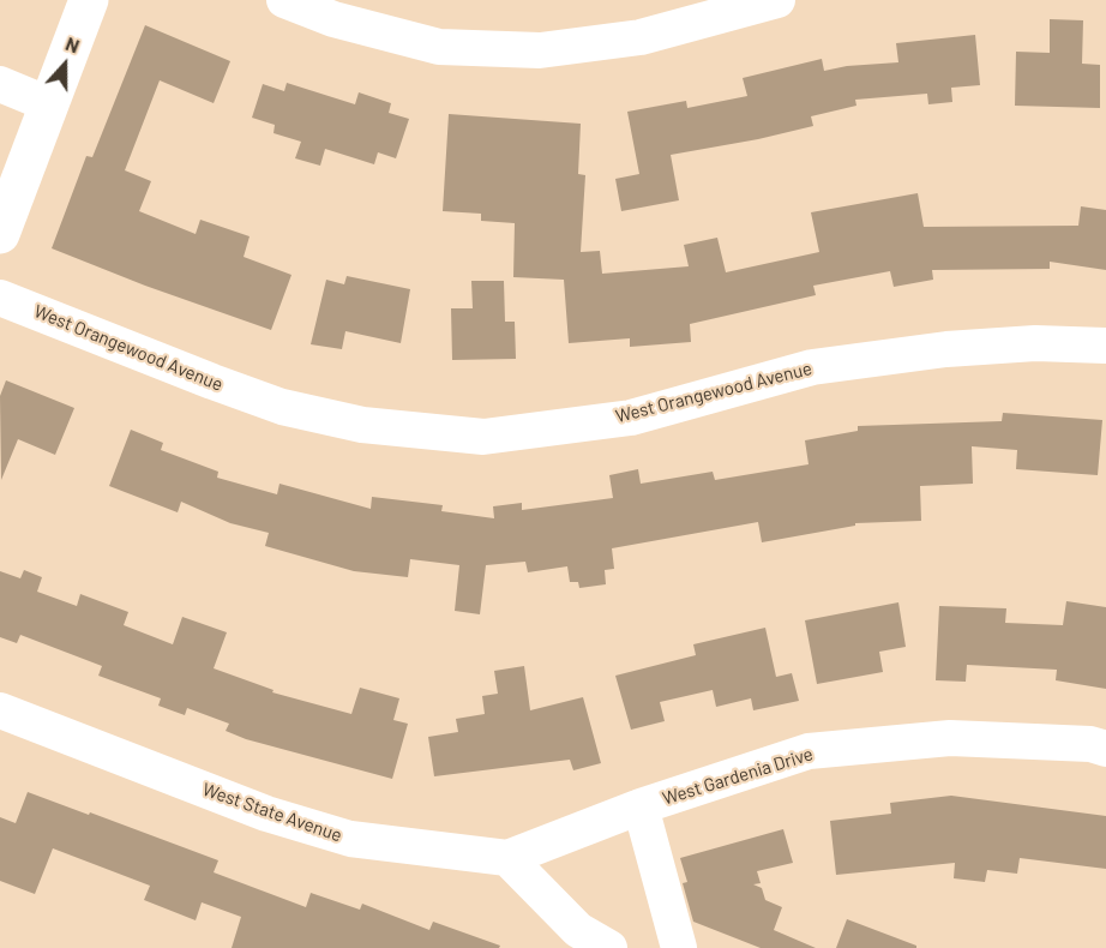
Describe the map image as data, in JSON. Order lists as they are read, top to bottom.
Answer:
{
  "streets": {
    "street": ["West Orangewood Avenue", "West Gardenia Drive", "West State Avenue"]
  },
  "crossings": [
    ["West Gardenia Drive", "West State Avenue"]
  ],
  "north": "top"
}
